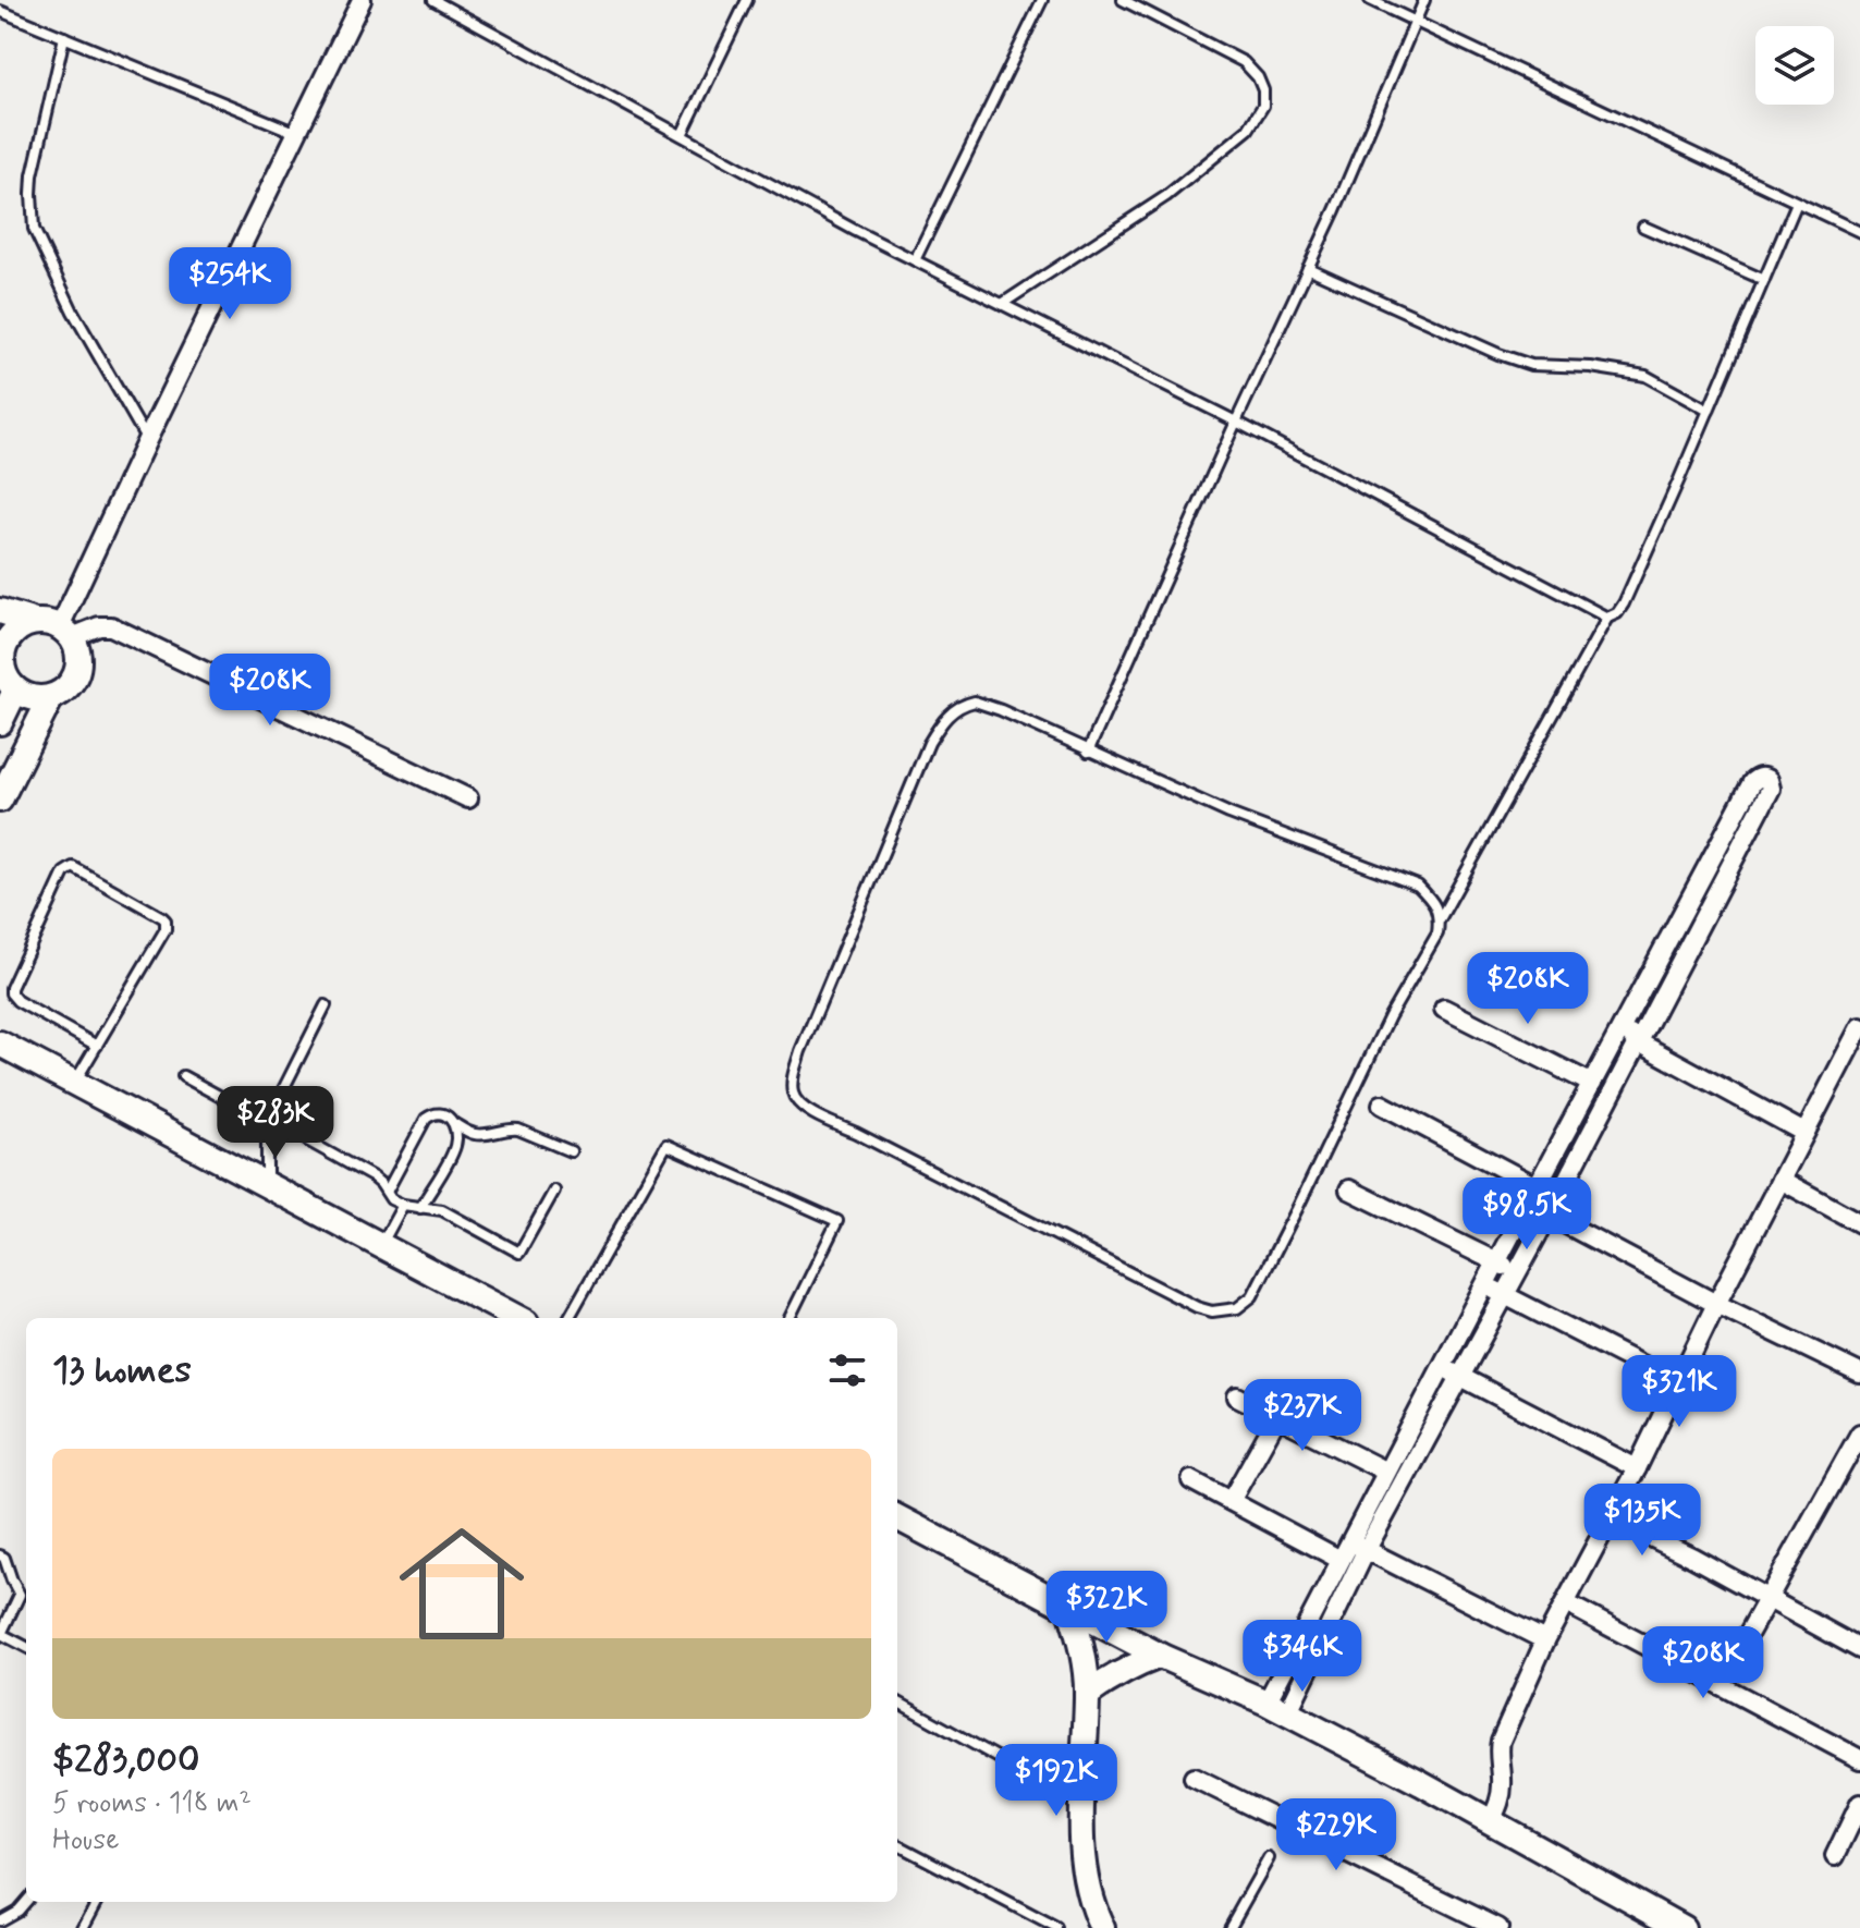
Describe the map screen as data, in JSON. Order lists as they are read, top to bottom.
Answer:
{
  "page": {
    "price": [
      "$254K",
      "$208K",
      "$208K",
      "$283K",
      "$98.5K",
      "$321K",
      "$237K",
      "$135K",
      "$322K",
      "$346K",
      "$208K",
      "$192K",
      "$229K"
    ],
    "heading": "13 homes",
    "list": [
      {
        "name": "$283,000",
        "note": "5 rooms · 118 m² · House"
      }
    ]
  }
}
